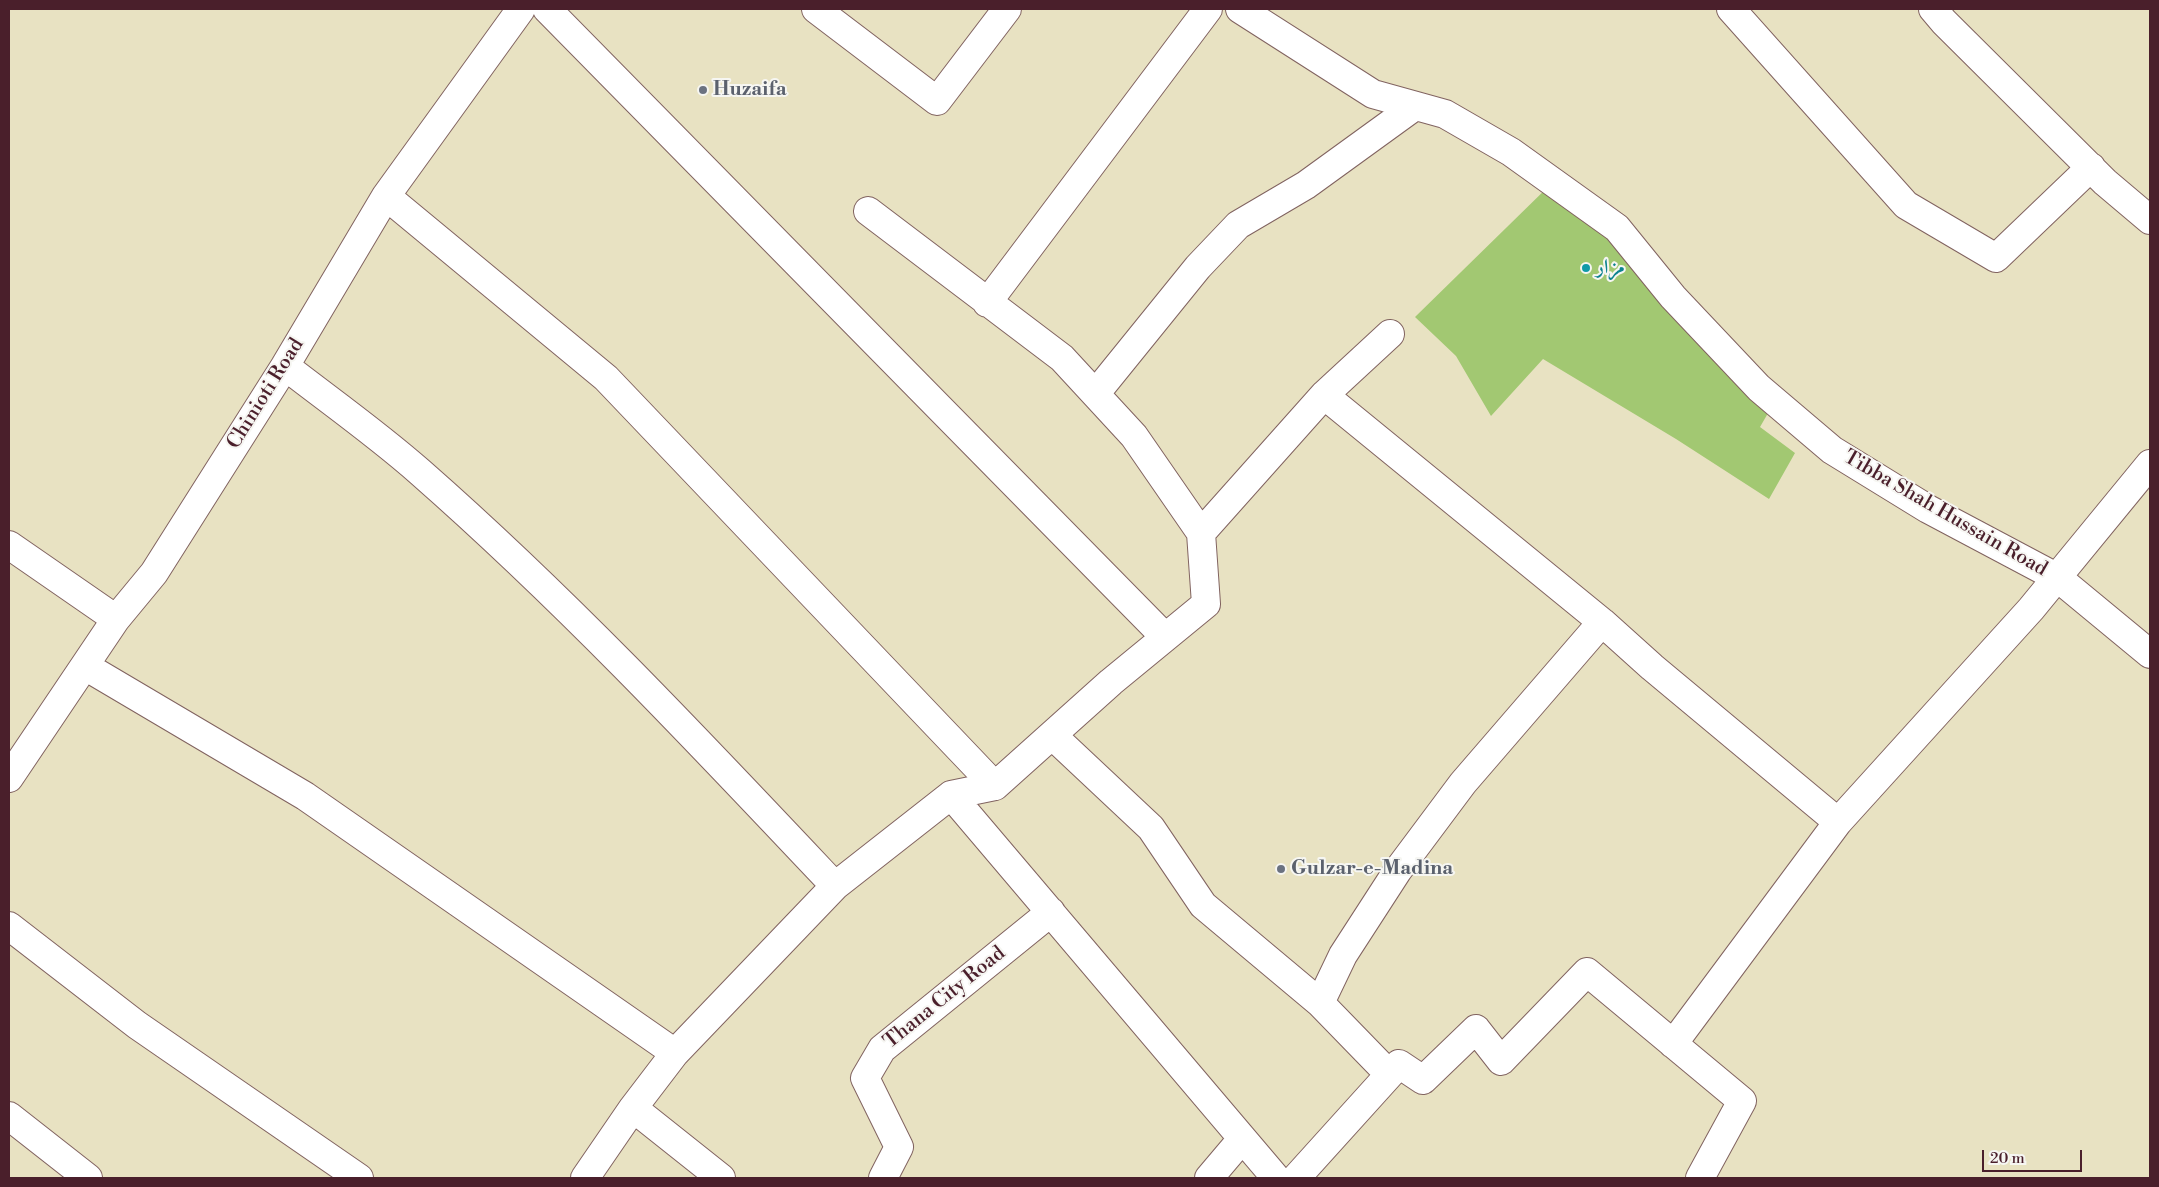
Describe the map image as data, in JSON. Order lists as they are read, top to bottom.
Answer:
{
  "streets": {
    "street": ["Chinioti Road", "Tibba Shah Hussain Road", "Thana City Road"]
  },
  "places": ["Huzaifa", "مزار", "Gulzar-e-Madina"],
  "scale_bar": "20 m"
}
